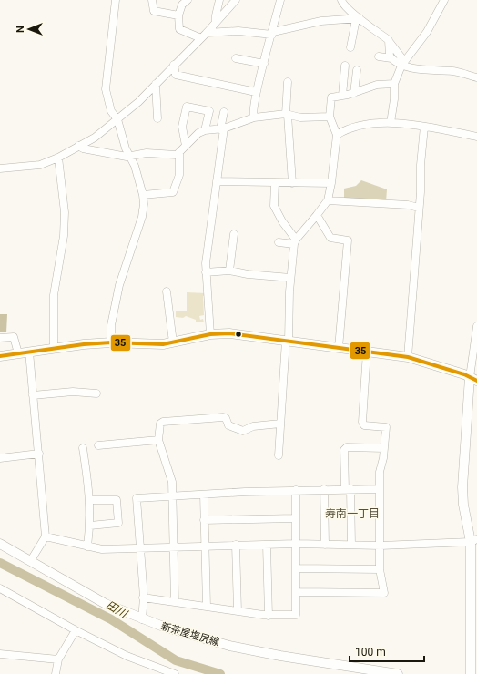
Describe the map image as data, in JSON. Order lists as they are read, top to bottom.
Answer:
{
  "streets": {
    "main road": ["新茶屋塩尻線"]
  },
  "districts": ["寿南一丁目"],
  "water": ["田川"],
  "lines": ["transit line 35"],
  "scale_bar": "100 m",
  "north": "left"
}
